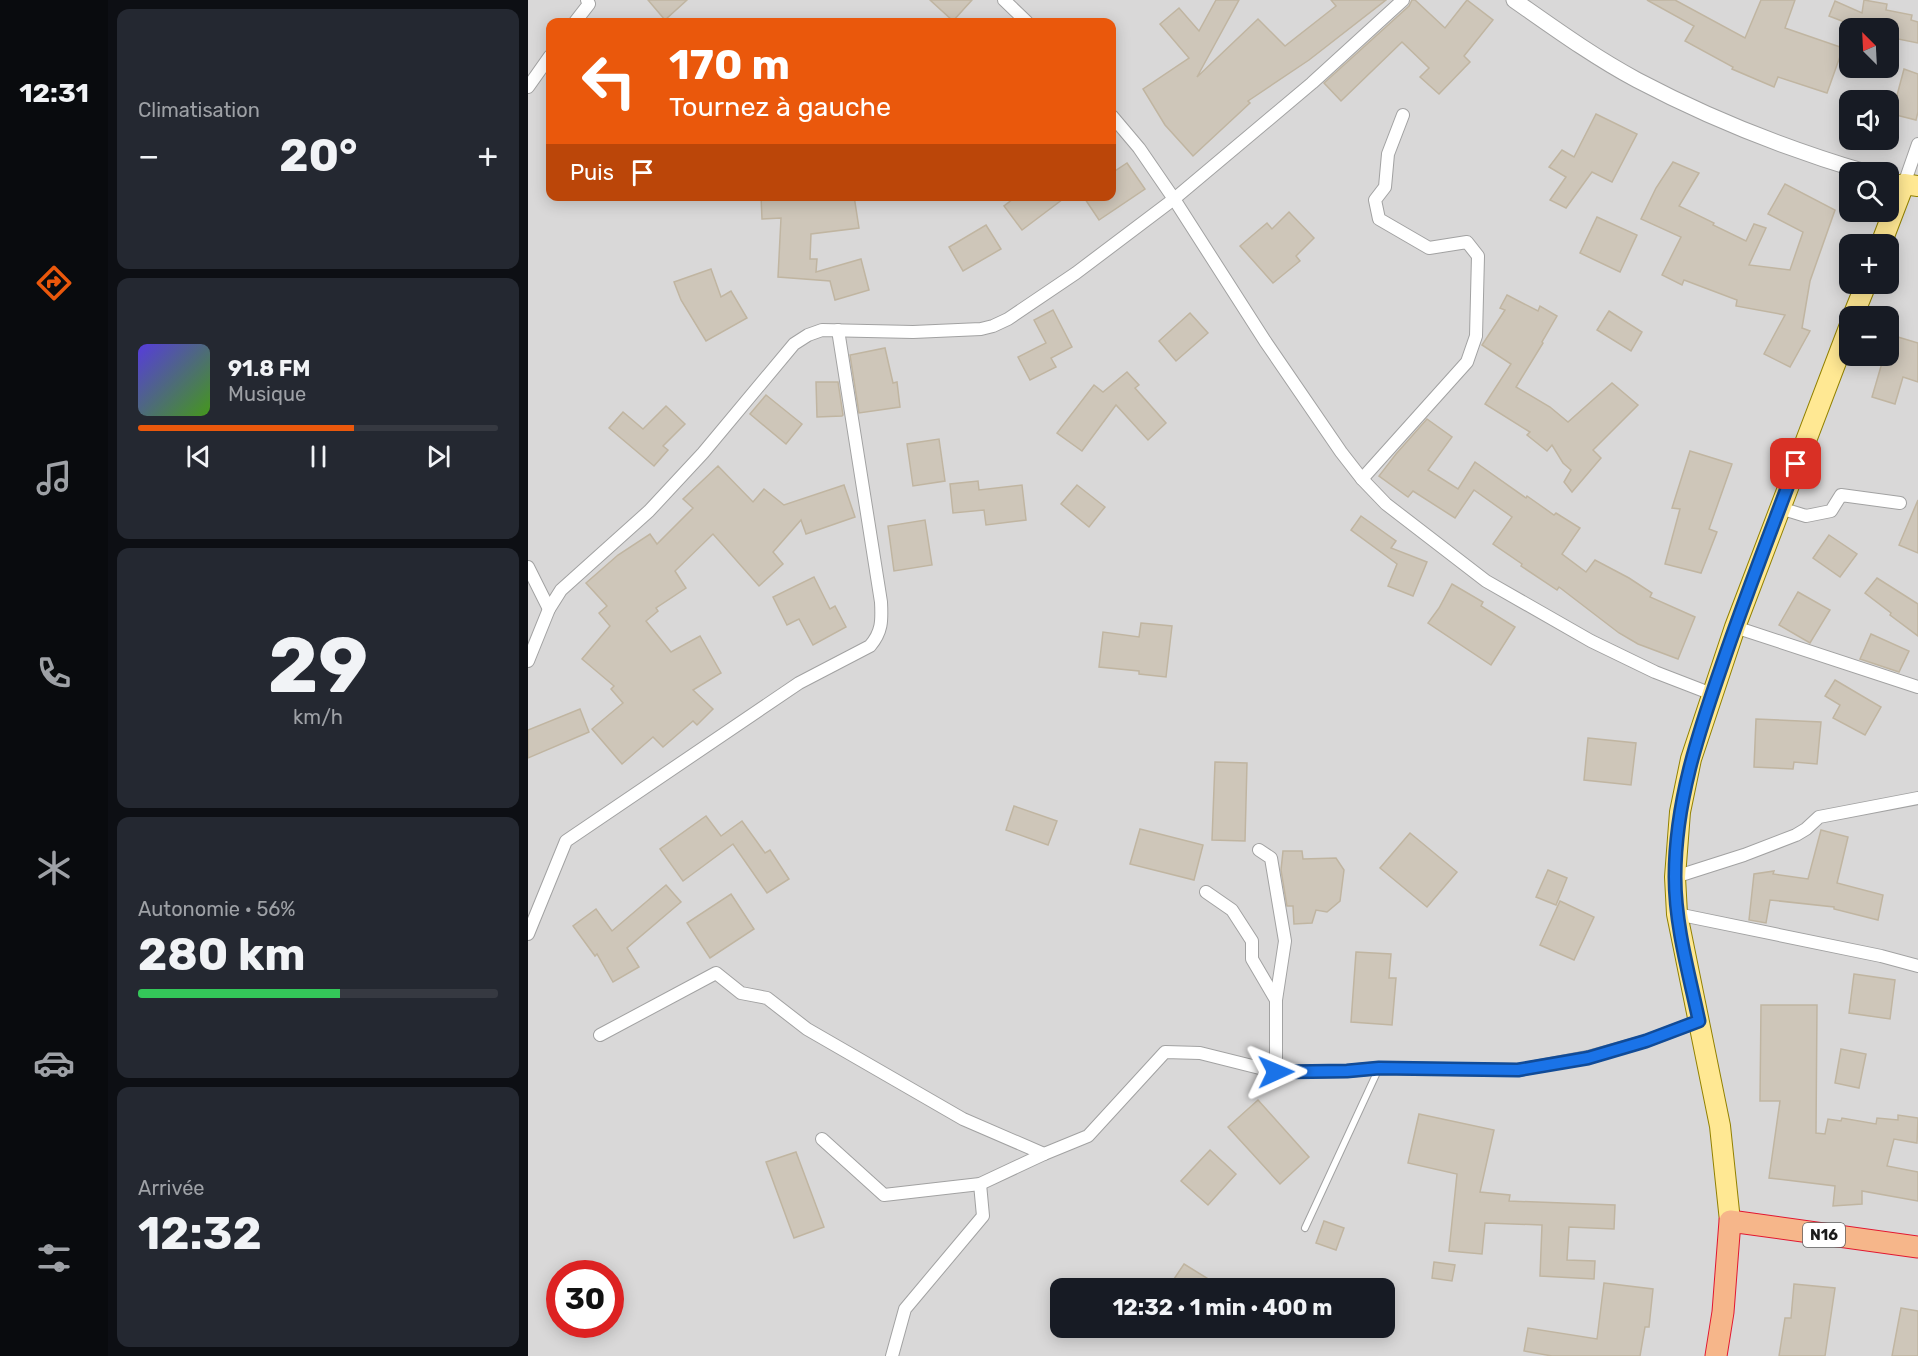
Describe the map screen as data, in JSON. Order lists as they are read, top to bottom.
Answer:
{
  "streets": {
    "highway": ["N16"]
  },
  "north": "top left",
  "page": {
    "tabs": "12:31",
    "tile": [
      "Climatisation",
      ["29", "km/h"],
      ["Autonomie · 56%", "280 km"],
      ["Arrivée", "12:32"]
    ],
    "map_buttons": ["+", "−"],
    "turn": ["170 m", "Tournez à gauche"],
    "heat": ["−", "20°", "+"],
    "then": "Puis",
    "song": ["91.8 FM", "Musique"],
    "limit": "30",
    "trip": "12:32 · 1 min · 400 m"
  }
}
